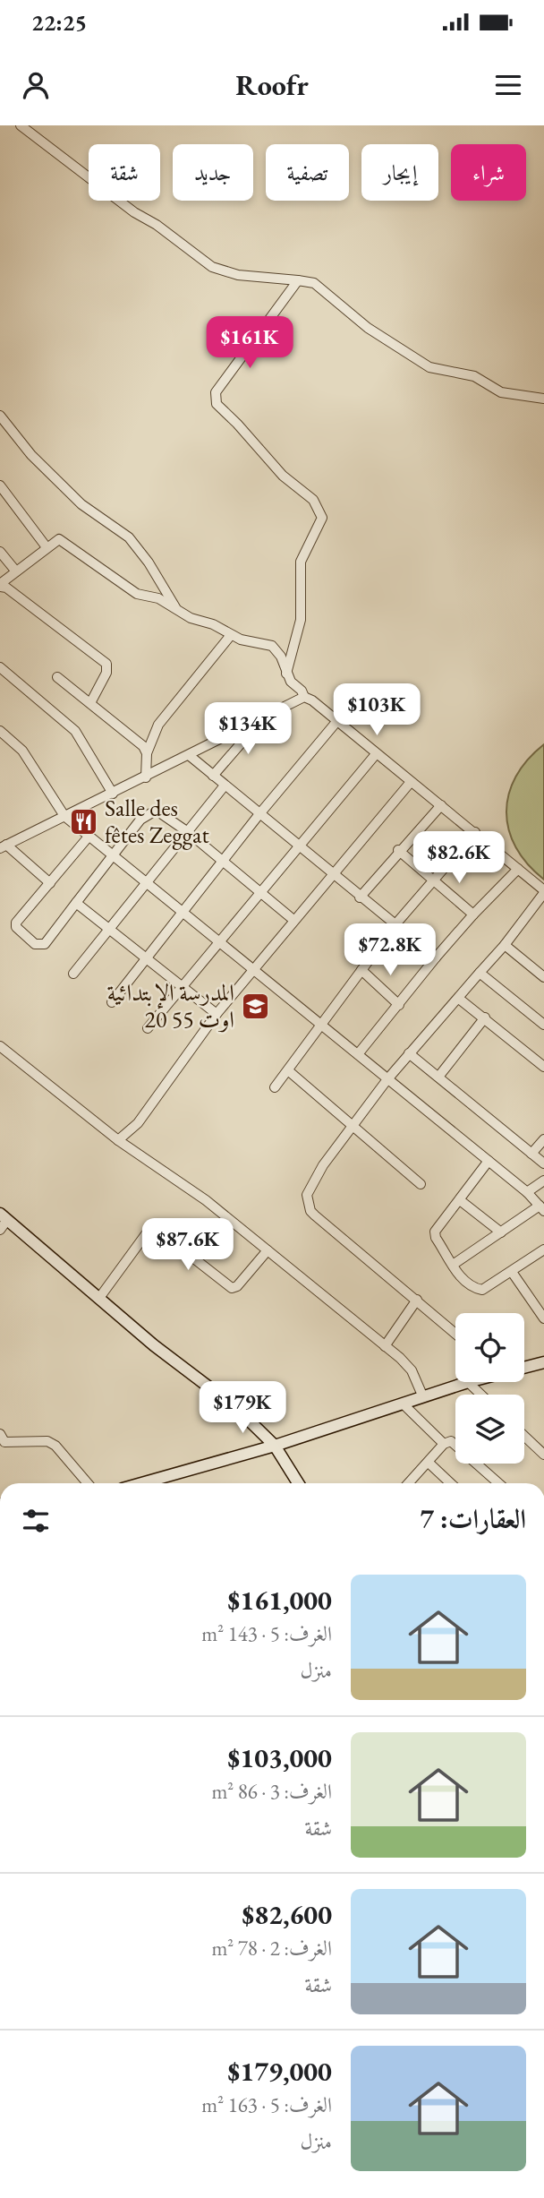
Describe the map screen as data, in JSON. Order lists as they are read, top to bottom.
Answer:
{
  "places": {
    "restaurant": ["Salle des fêtes Zeggat"],
    "school or university": ["المدرسة الإبتدائية 20 اوت 55"]
  },
  "page": {
    "status": "22:25",
    "header": "Roofr",
    "chip": [
      "شراء",
      "إيجار",
      "تصفية",
      "جديد",
      "شقة"
    ],
    "price": [
      "$161K",
      "$103K",
      "$134K",
      "$82.6K",
      "$72.8K",
      "$87.6K",
      "$179K"
    ],
    "heading": "العقارات: 7",
    "list": [
      {
        "name": "$161,000",
        "note": "الغرف: 5 · 143 m² · منزل"
      },
      {
        "name": "$103,000",
        "note": "الغرف: 3 · 86 m² · شقة"
      },
      {
        "name": "$82,600",
        "note": "الغرف: 2 · 78 m² · شقة"
      },
      {
        "name": "$179,000",
        "note": "الغرف: 5 · 163 m² · منزل"
      }
    ]
  }
}
